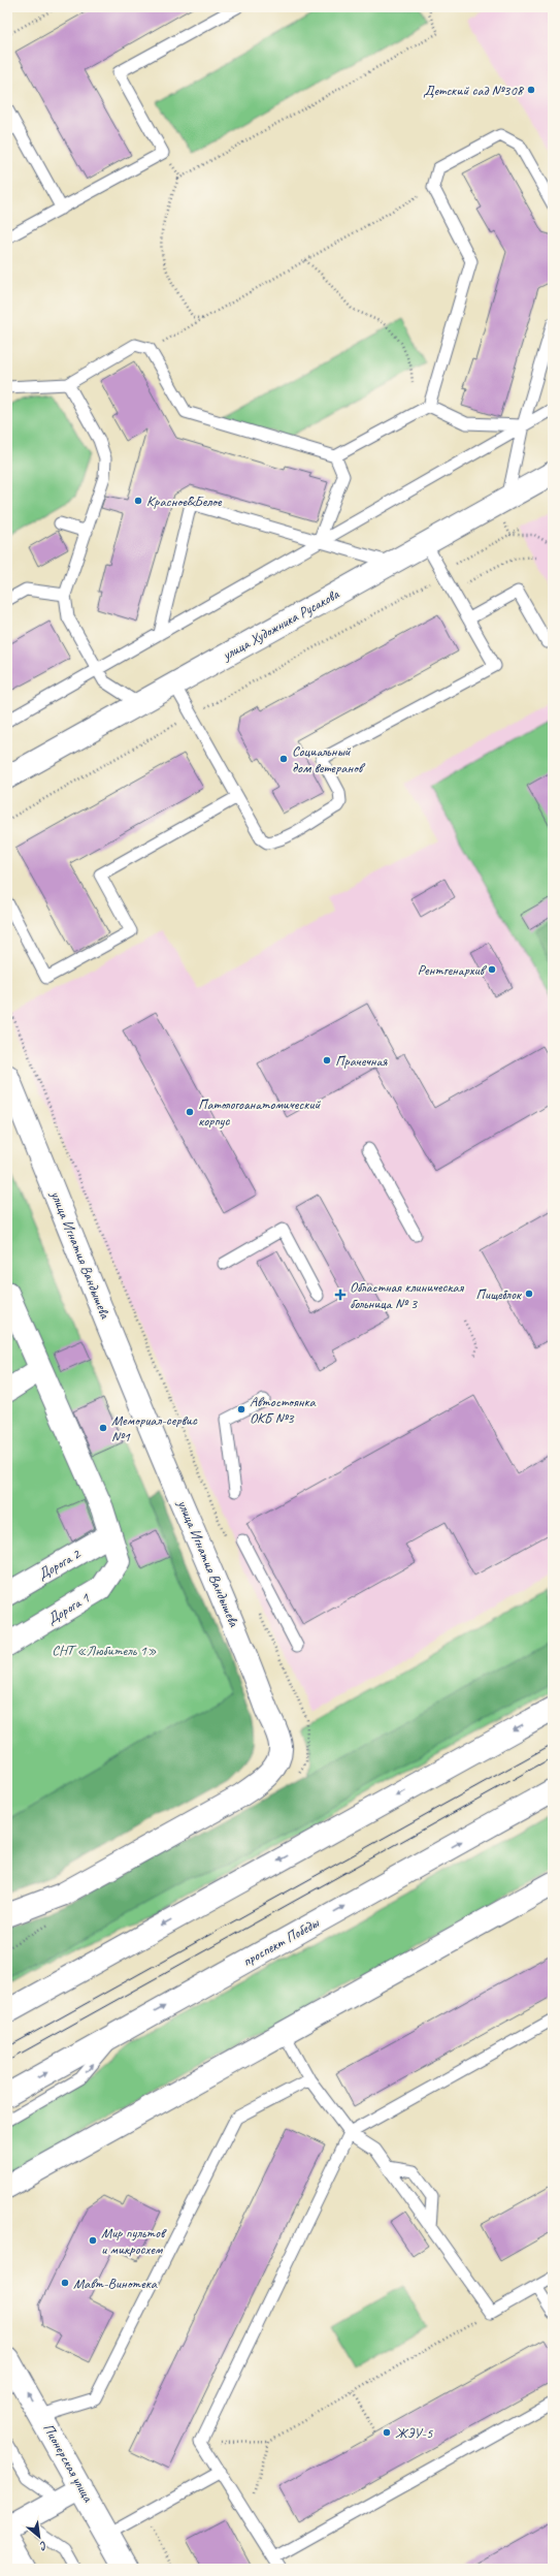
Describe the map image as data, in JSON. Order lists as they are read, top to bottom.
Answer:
{
  "streets": {
    "street": [
      "улица Художника Русакова",
      "улица Игнатия Вандышева",
      "Дорога 2",
      "Дорога 1",
      "проспект Победы",
      "Пионерская улица"
    ]
  },
  "crossings": [
    ["Дорога 2", "Дорога 1"]
  ],
  "parks": ["СНТ «Любитель 1»"],
  "places": {
    "other": [
      "Детский сад №308",
      "Красное&Белое",
      "Социальный дом ветеранов",
      "Рентгенархив",
      "Прачечная",
      "Патологоанатомический корпус",
      "Пищеблок",
      "Автостоянка ОКБ №3",
      "Мемориал-сервис №1",
      "Мир пультов и микросхем",
      "Мавт-Винотека",
      "ЖЭУ-5"
    ],
    "health": ["Областная клиническая больница № 3"]
  },
  "north": "bottom right"
}
